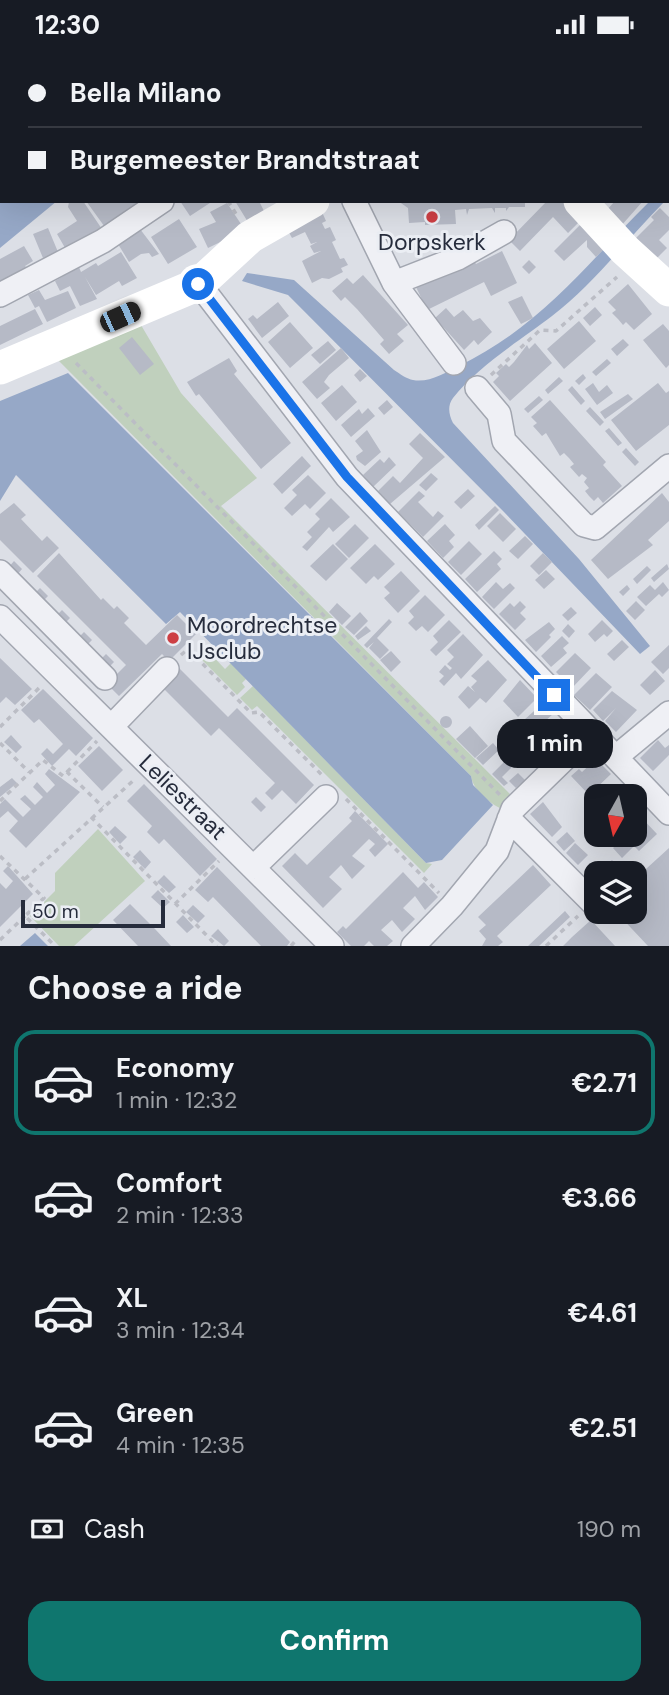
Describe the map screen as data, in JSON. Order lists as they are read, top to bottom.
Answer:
{
  "streets": {
    "street": ["Leliestraat"]
  },
  "places": ["Dorpskerk", "Moordrechtse IJsclub"],
  "scale_bar": "50 m",
  "north": "bottom",
  "page": {
    "status": "12:30",
    "banner": ["Bella Milano", "Burgemeester Brandtstraat"],
    "bubble": "1 min",
    "scale": "50 m",
    "heading": "Choose a ride",
    "list": [
      {
        "name": "Economy",
        "note": "1 min · 12:32",
        "value": "€2.71"
      },
      {
        "name": "Comfort",
        "note": "2 min · 12:33",
        "value": "€3.66"
      },
      {
        "name": "XL",
        "note": "3 min · 12:34",
        "value": "€4.61"
      },
      {
        "name": "Green",
        "note": "4 min · 12:35",
        "value": "€2.51"
      }
    ],
    "pay": ["Cash", "190 m"],
    "buttons": "Confirm"
  }
}
